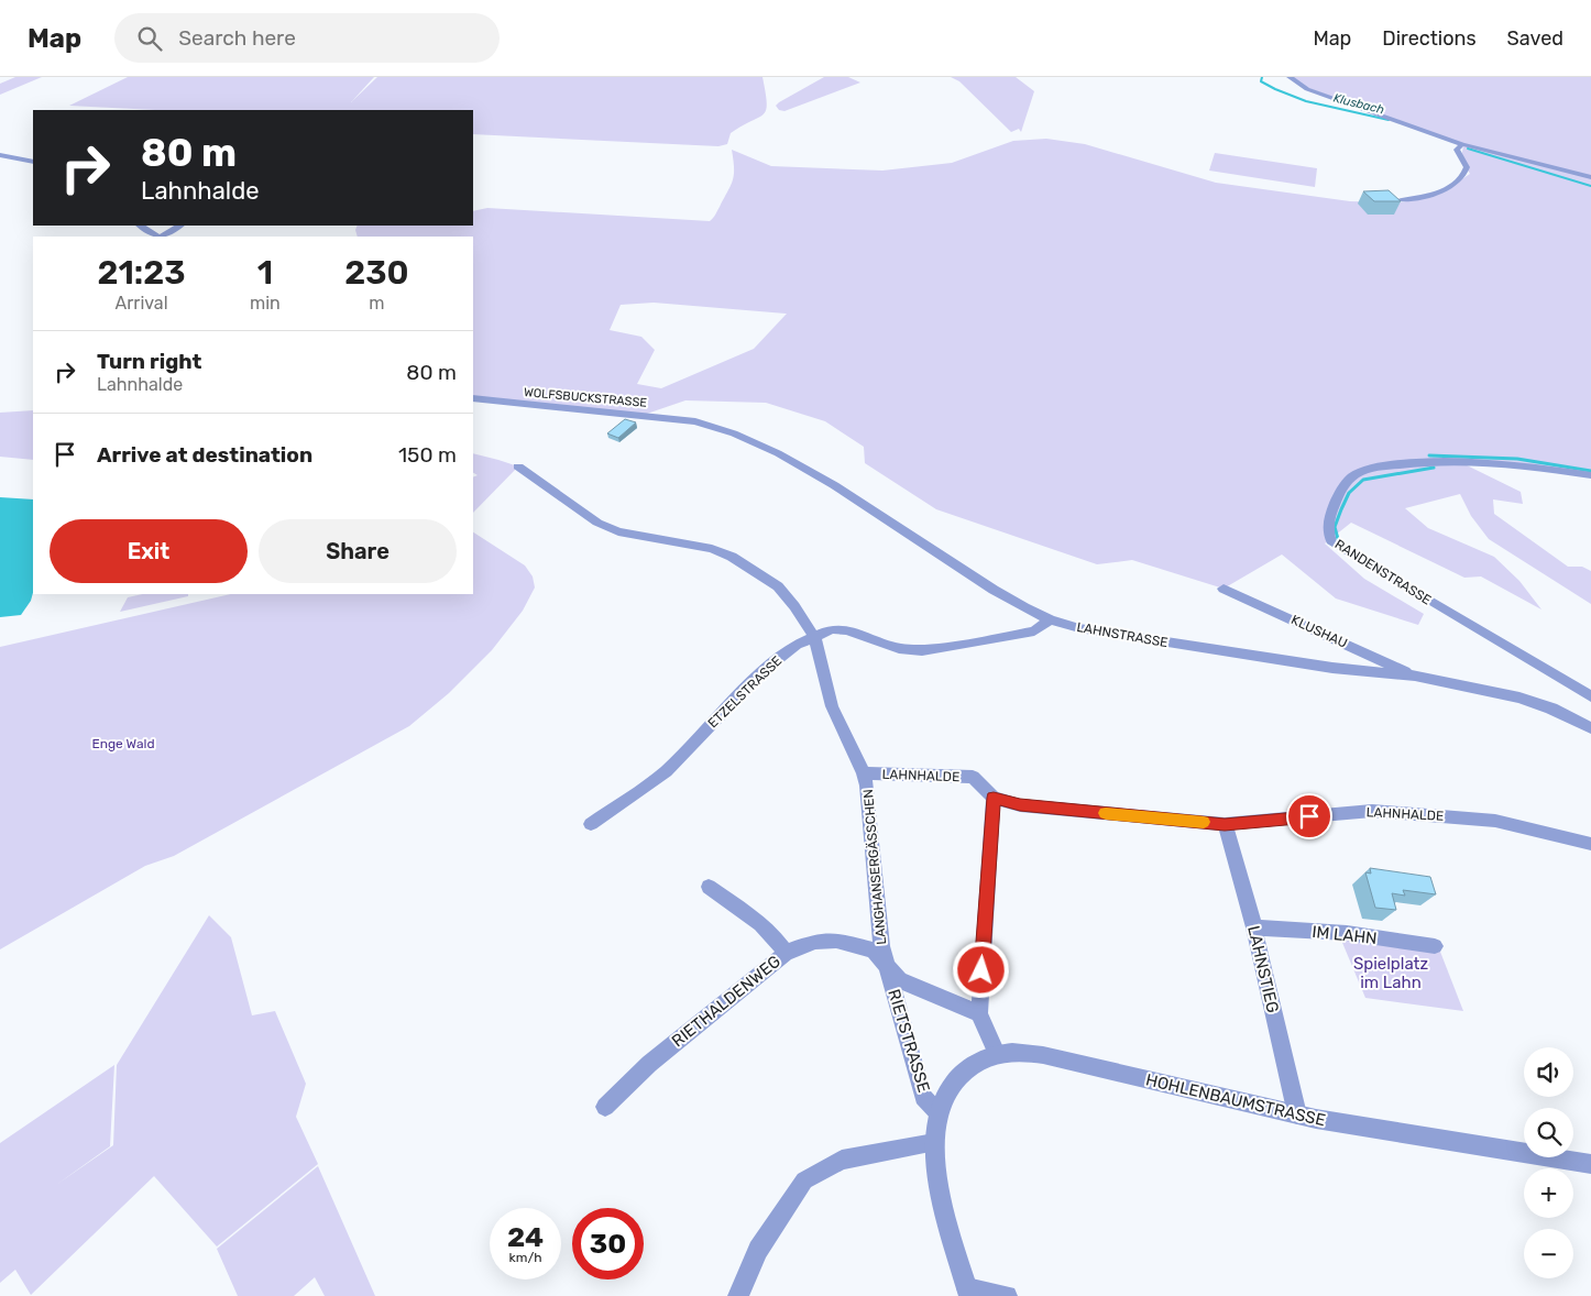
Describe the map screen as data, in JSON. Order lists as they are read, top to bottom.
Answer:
{
  "streets": {
    "street": [
      "WOLFSBUCKSTRASSE",
      "RANDENSTRASSE",
      "KLUSHAU",
      "LAHNSTRASSE",
      "ETZELSTRASSE",
      "LAHNHALDE",
      "LANGHANSERGÄSSCHEN",
      "IM LAHN",
      "LAHNSTIEG",
      "RIETHALDENWEG",
      "RIETSTRASSE",
      "HOHLENBAUMSTRASSE"
    ]
  },
  "crossings": [
    ["WOLFSBUCKSTRASSE", "LAHNSTRASSE"],
    ["KLUSHAU", "LAHNSTRASSE"],
    ["LAHNSTRASSE", "ETZELSTRASSE"],
    ["ETZELSTRASSE", "LANGHANSERGÄSSCHEN"],
    ["LAHNHALDE", "LANGHANSERGÄSSCHEN"],
    ["LAHNHALDE", "LAHNSTIEG"],
    ["LANGHANSERGÄSSCHEN", "RIETHALDENWEG"],
    ["LANGHANSERGÄSSCHEN", "RIETSTRASSE"],
    ["IM LAHN", "LAHNSTIEG"],
    ["LAHNSTIEG", "HOHLENBAUMSTRASSE"],
    ["RIETHALDENWEG", "RIETSTRASSE"],
    ["RIETSTRASSE", "HOHLENBAUMSTRASSE"]
  ],
  "water": ["Klusbach"],
  "parks": ["Enge Wald", "Spielplatz im Lahn"],
  "page": {
    "header": "Map",
    "search": "Search here",
    "nav": ["Map", "Directions", "Saved"],
    "turn": ["80 m", "Lahnhalde"],
    "eta": [
      "21:23",
      "Arrival",
      "1",
      "min",
      "230",
      "m"
    ],
    "list": [
      {
        "name": "Turn right",
        "note": "Lahnhalde",
        "value": "80 m"
      },
      {
        "name": "Arrive at destination",
        "value": "150 m"
      }
    ],
    "buttons": ["Exit", "Share"],
    "map_buttons": ["+", "−"],
    "speed": "24 km/h",
    "limit": "30"
  }
}
